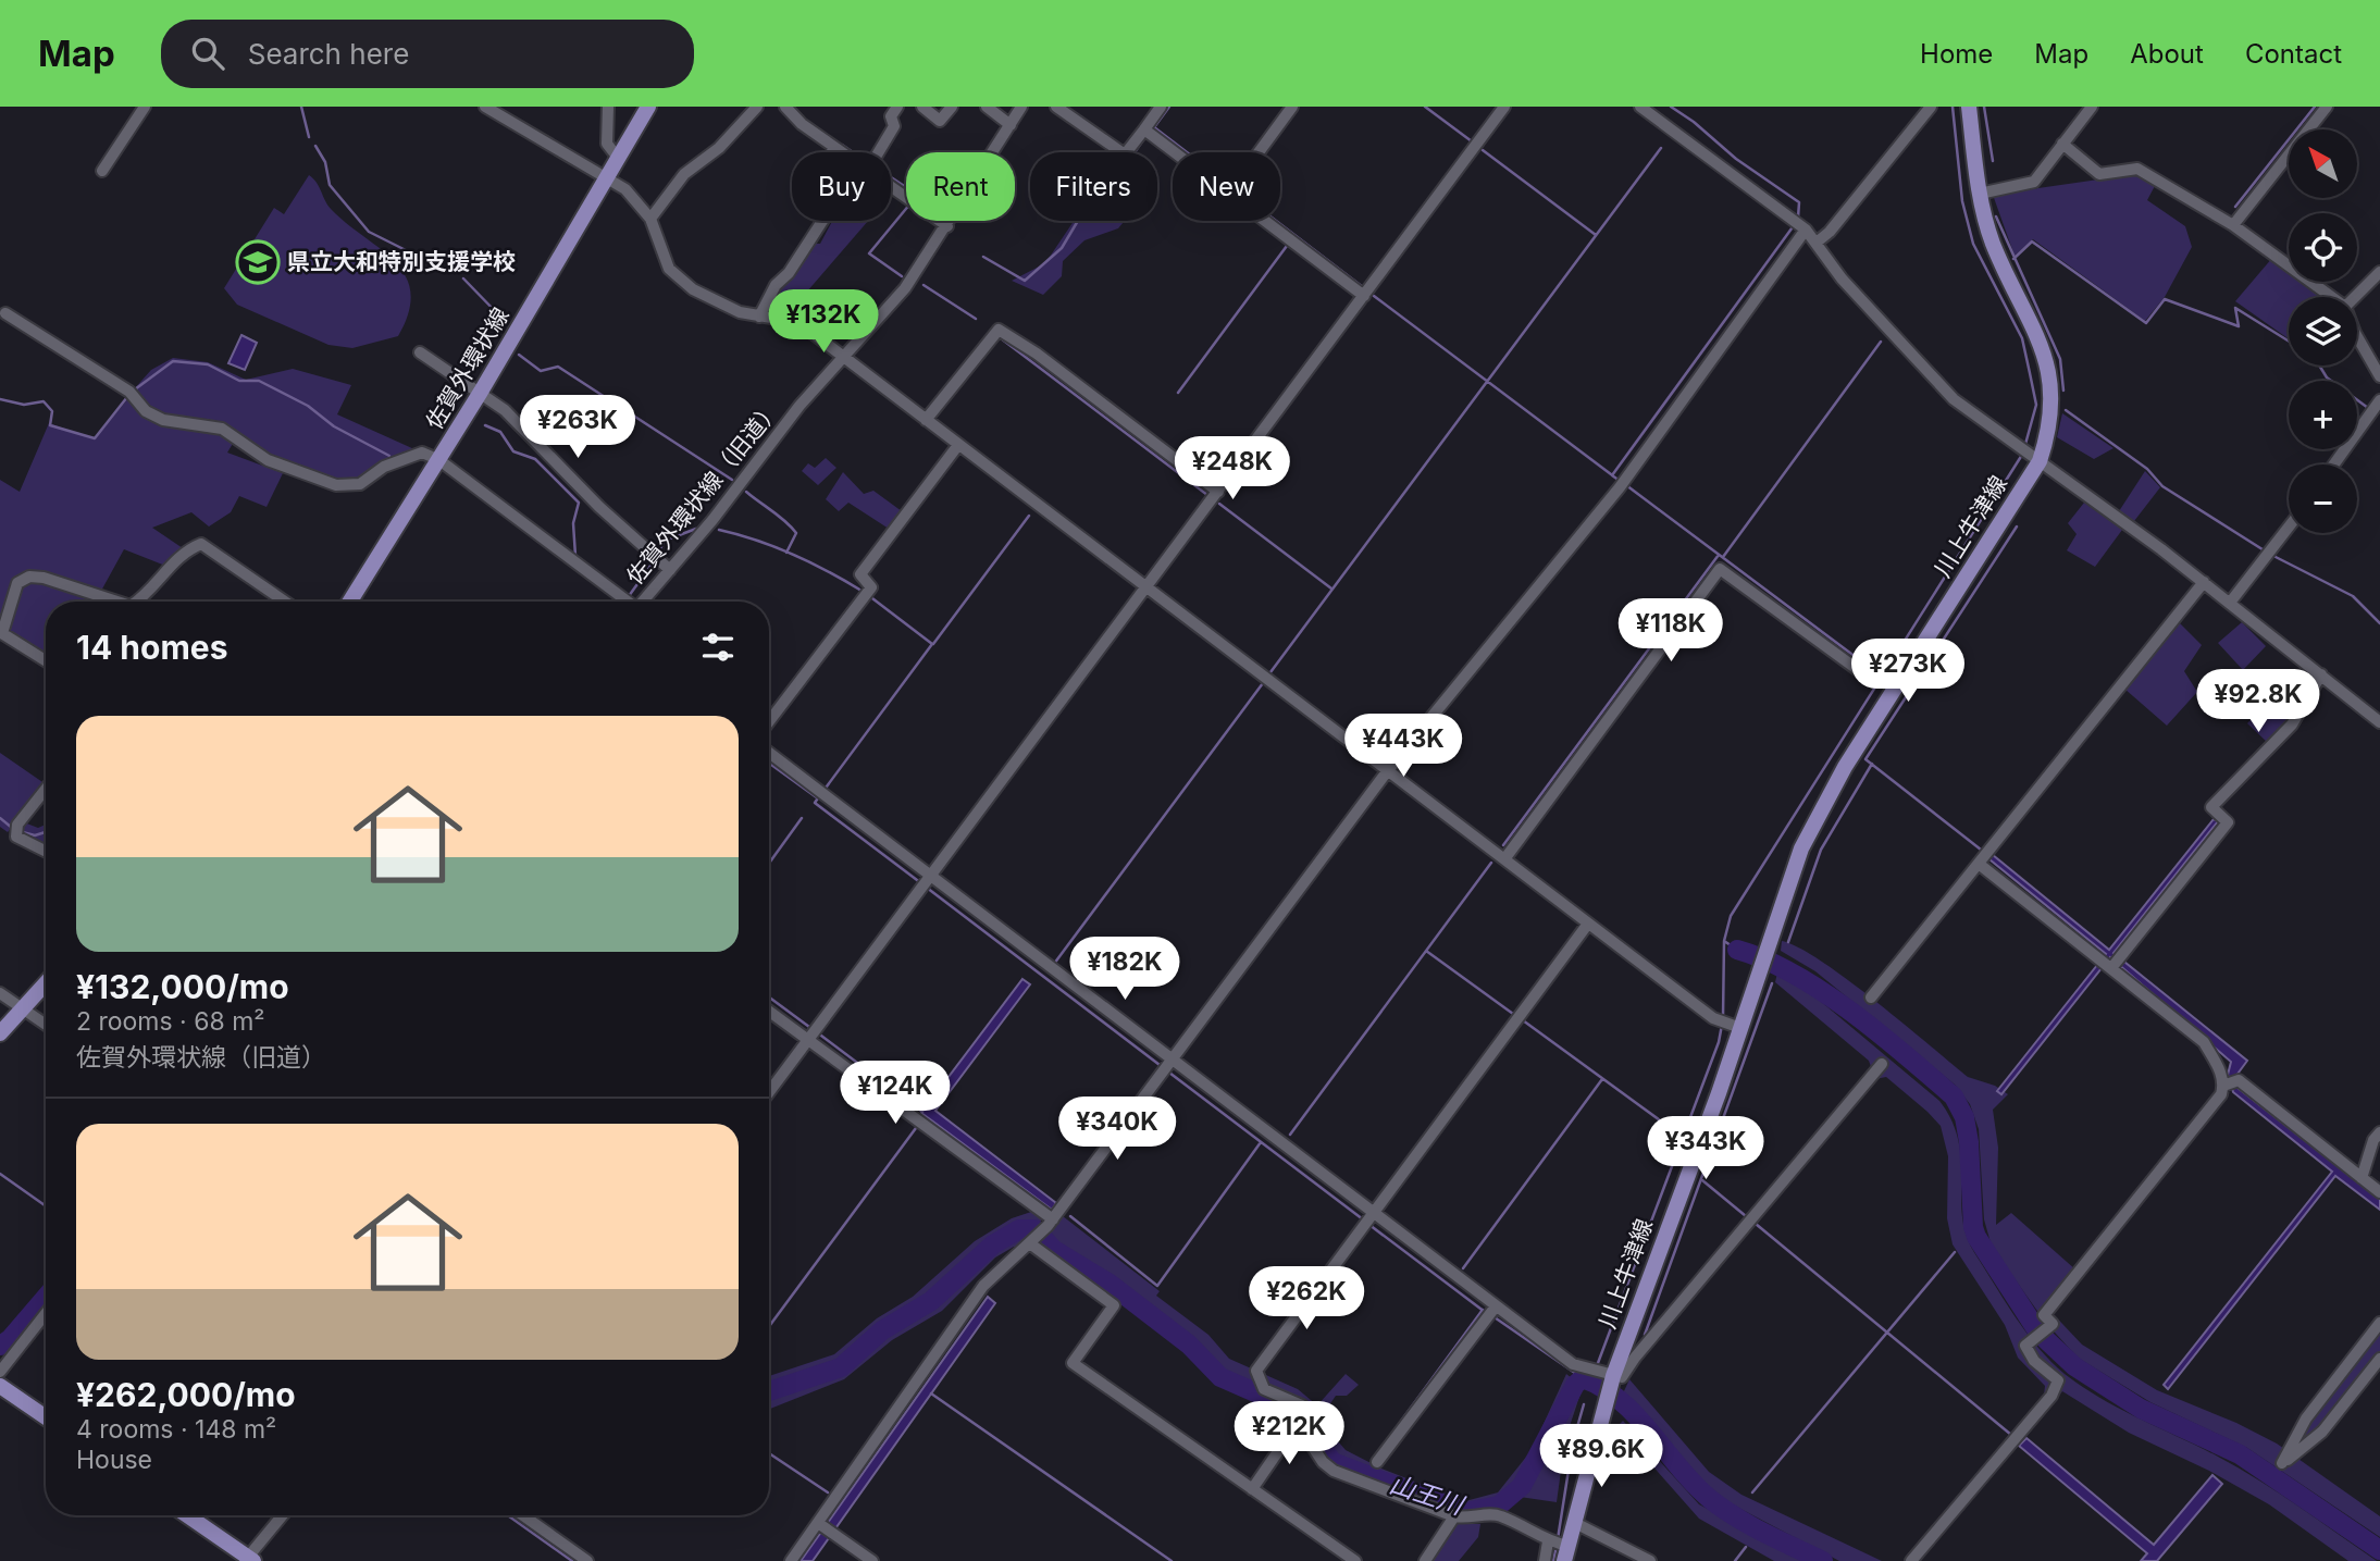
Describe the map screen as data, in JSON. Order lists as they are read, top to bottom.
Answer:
{
  "streets": {
    "main road": ["佐賀外環状線", "川上牛津線"],
    "street": ["佐賀外環状線（旧道）"]
  },
  "water": ["山王川"],
  "places": {
    "school or university": ["県立大和特別支援学校"]
  },
  "north": "top left",
  "page": {
    "header": "Map",
    "search": "Search here",
    "nav": [
      "Home",
      "Map",
      "About",
      "Contact"
    ],
    "map_buttons": ["+", "−"],
    "chip": [
      "Buy",
      "Rent",
      "Filters",
      "New"
    ],
    "price": [
      "¥132K",
      "¥263K",
      "¥248K",
      "¥118K",
      "¥273K",
      "¥92.8K",
      "¥443K",
      "¥182K",
      "¥124K",
      "¥340K",
      "¥343K",
      "¥262K",
      "¥212K",
      "¥89.6K"
    ],
    "heading": "14 homes",
    "list": [
      {
        "name": "¥132,000/mo",
        "note": "2 rooms · 68 m² · 佐賀外環状線（旧道）"
      },
      {
        "name": "¥262,000/mo",
        "note": "4 rooms · 148 m² · House"
      }
    ]
  }
}
